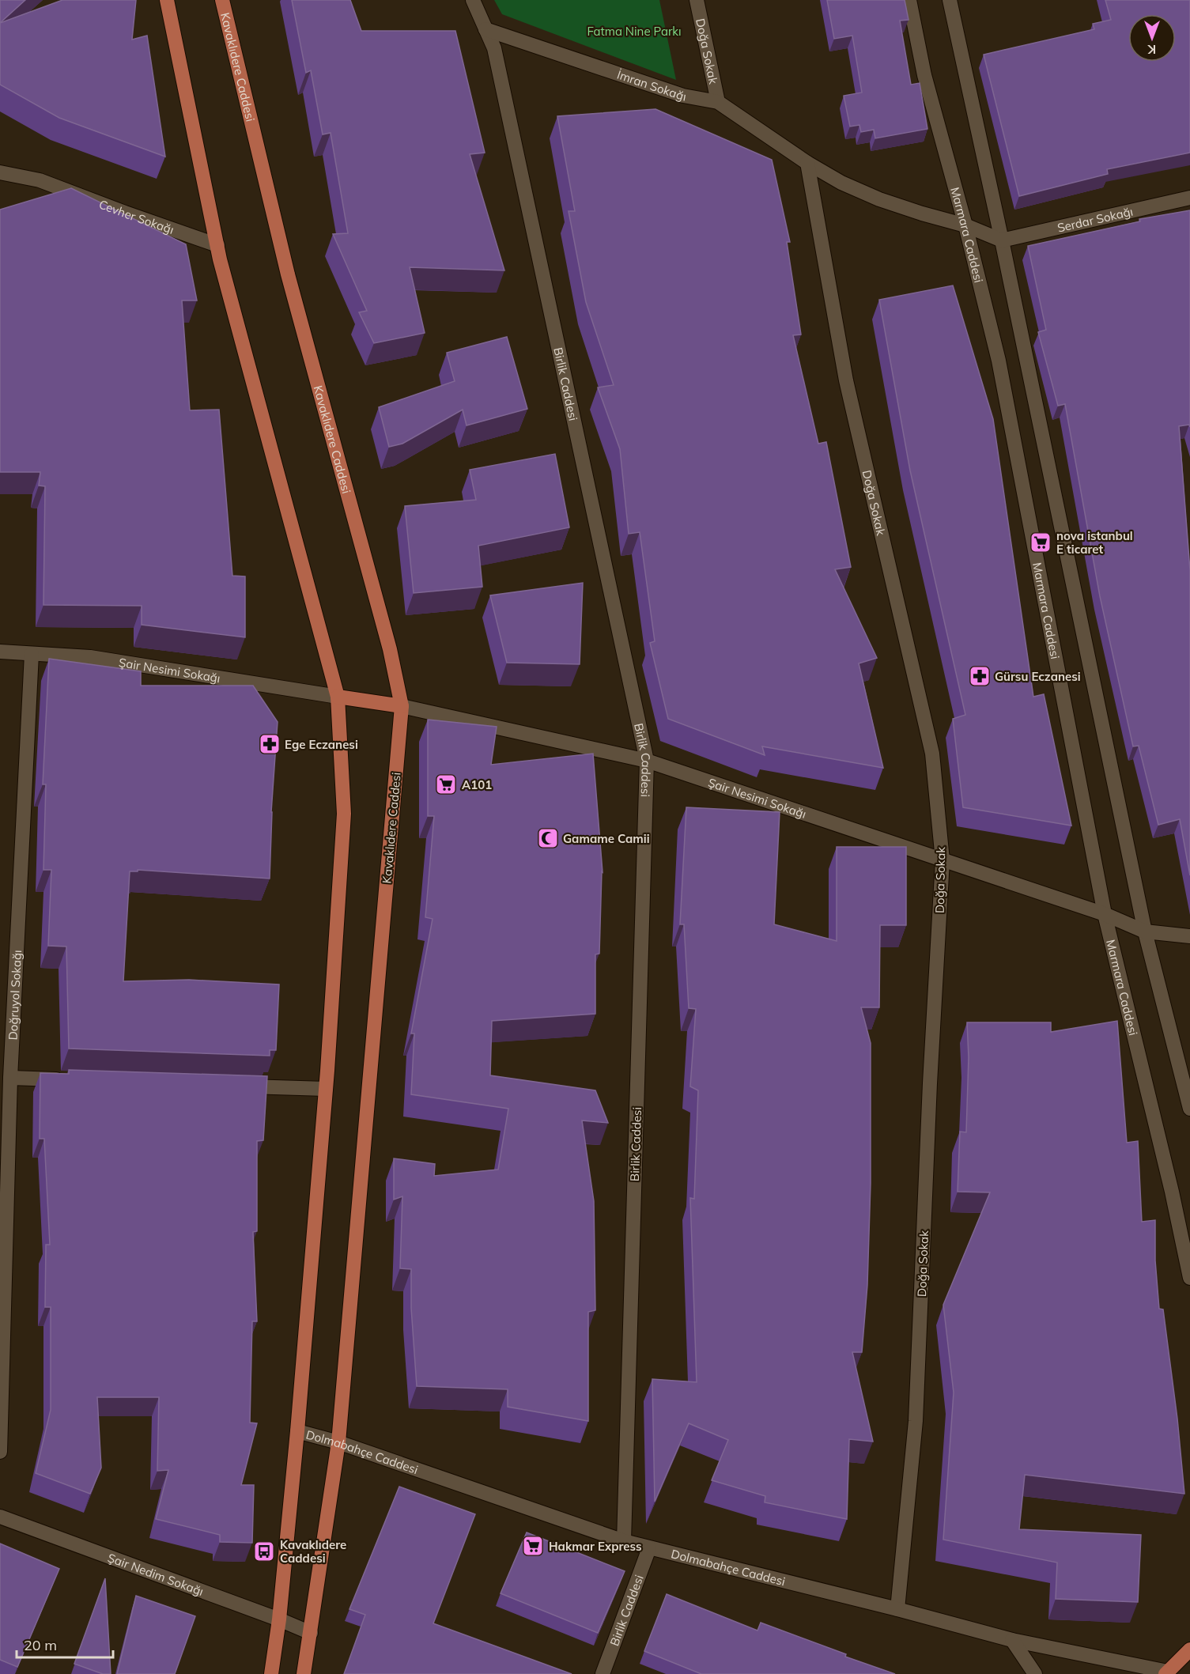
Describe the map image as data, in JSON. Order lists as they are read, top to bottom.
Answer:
{
  "streets": {
    "main road": ["Kavaklıdere Caddesi"],
    "street": [
      "Doğa Sokak",
      "İmran Sokağı",
      "Cevher Sokağı",
      "Serdar Sokağı",
      "Marmara Caddesi",
      "Birlik Caddesi",
      "Şair Nesimi Sokağı",
      "Doğruyol Sokağı",
      "Dolmabahçe Caddesi",
      "Şair Nedim Sokağı"
    ]
  },
  "crossings": [
    ["Doğa Sokak", "İmran Sokağı"],
    ["Doğa Sokak", "Şair Nesimi Sokağı"],
    ["Doğa Sokak", "Dolmabahçe Caddesi"],
    ["Kavaklıdere Caddesi", "Şair Nesimi Sokağı"],
    ["Kavaklıdere Caddesi", "Dolmabahçe Caddesi"],
    ["Kavaklıdere Caddesi", "Şair Nedim Sokağı"],
    ["İmran Sokağı", "Serdar Sokağı"],
    ["İmran Sokağı", "Marmara Caddesi"],
    ["İmran Sokağı", "Birlik Caddesi"],
    ["Marmara Caddesi", "Şair Nesimi Sokağı"],
    ["Birlik Caddesi", "Şair Nesimi Sokağı"],
    ["Birlik Caddesi", "Dolmabahçe Caddesi"],
    ["Şair Nesimi Sokağı", "Doğruyol Sokağı"]
  ],
  "parks": ["Fatma Nine Parkı"],
  "places": {
    "supermarket": ["nova istanbul E ticaret", "A101", "Hakmar Express"],
    "pharmacy": ["Gürsu Eczanesi", "Ege Eczanesi"],
    "mosque": ["Gamame Camii"],
    "bus stop": ["Kavaklıdere Caddesi"]
  },
  "scale_bar": "20 m",
  "north": "bottom"
}
